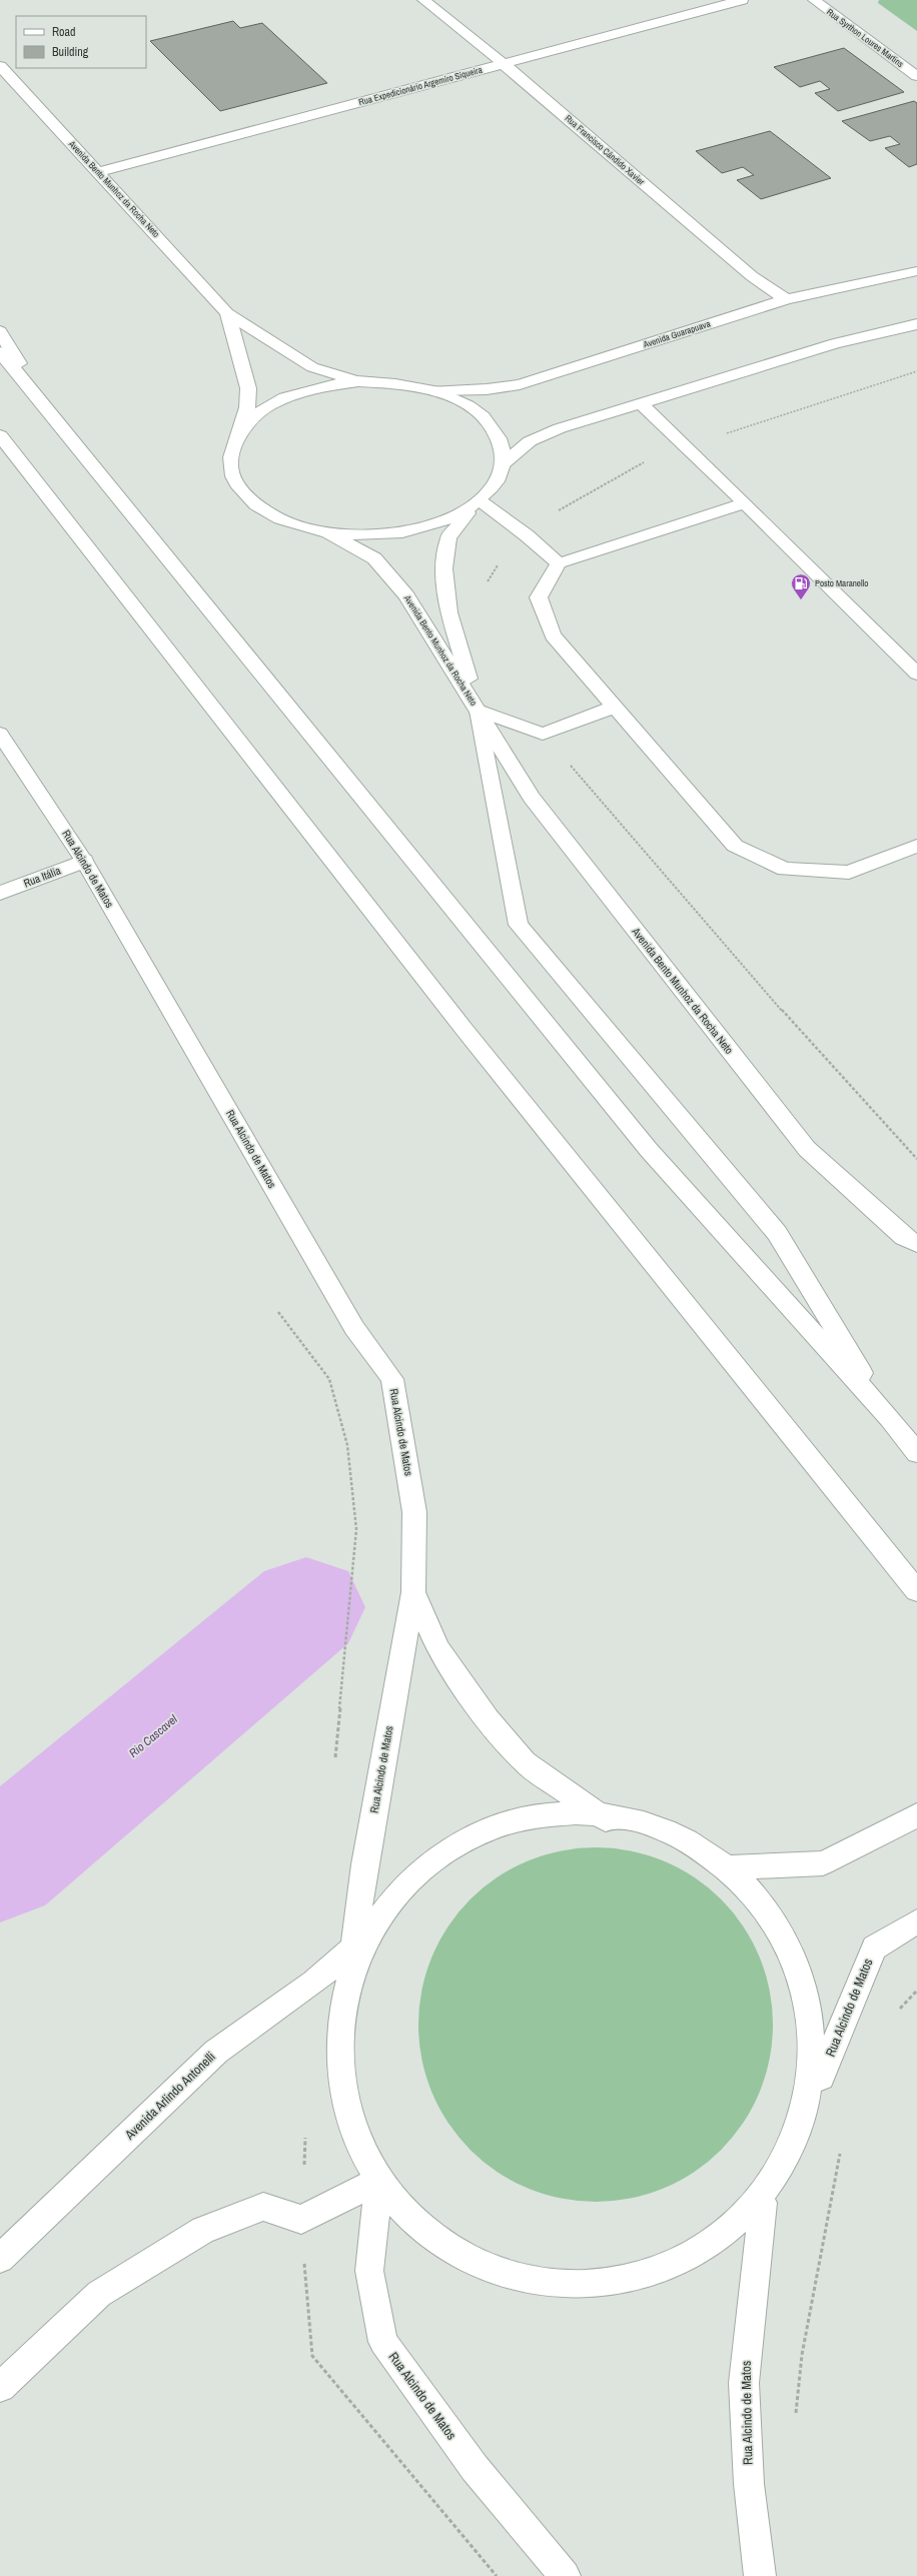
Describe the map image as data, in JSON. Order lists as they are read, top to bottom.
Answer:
{
  "streets": {
    "main road": [
      "Rua Syrthon Loures Martins",
      "Rua Expedicionário Argemiro Siqueira",
      "Rua Francisco Cândido Xavier",
      "Avenida Bento Munhoz da Rocha Neto",
      "Avenida Guarapuava",
      "Rua Alcindo de Matos",
      "Rua Itália",
      "Avenida Arlindo Antonelli"
    ]
  },
  "crossings": [
    ["Rua Expedicionário Argemiro Siqueira", "Rua Francisco Cândido Xavier"],
    ["Rua Expedicionário Argemiro Siqueira", "Avenida Bento Munhoz da Rocha Neto"],
    ["Rua Francisco Cândido Xavier", "Avenida Guarapuava"],
    ["Rua Alcindo de Matos", "Rua Itália"],
    ["Rua Alcindo de Matos", "Avenida Arlindo Antonelli"]
  ],
  "water": ["Rio Cascavel"],
  "places": {
    "fuel station": ["Posto Maranello"]
  },
  "legend": ["Road", "Building"]
}
